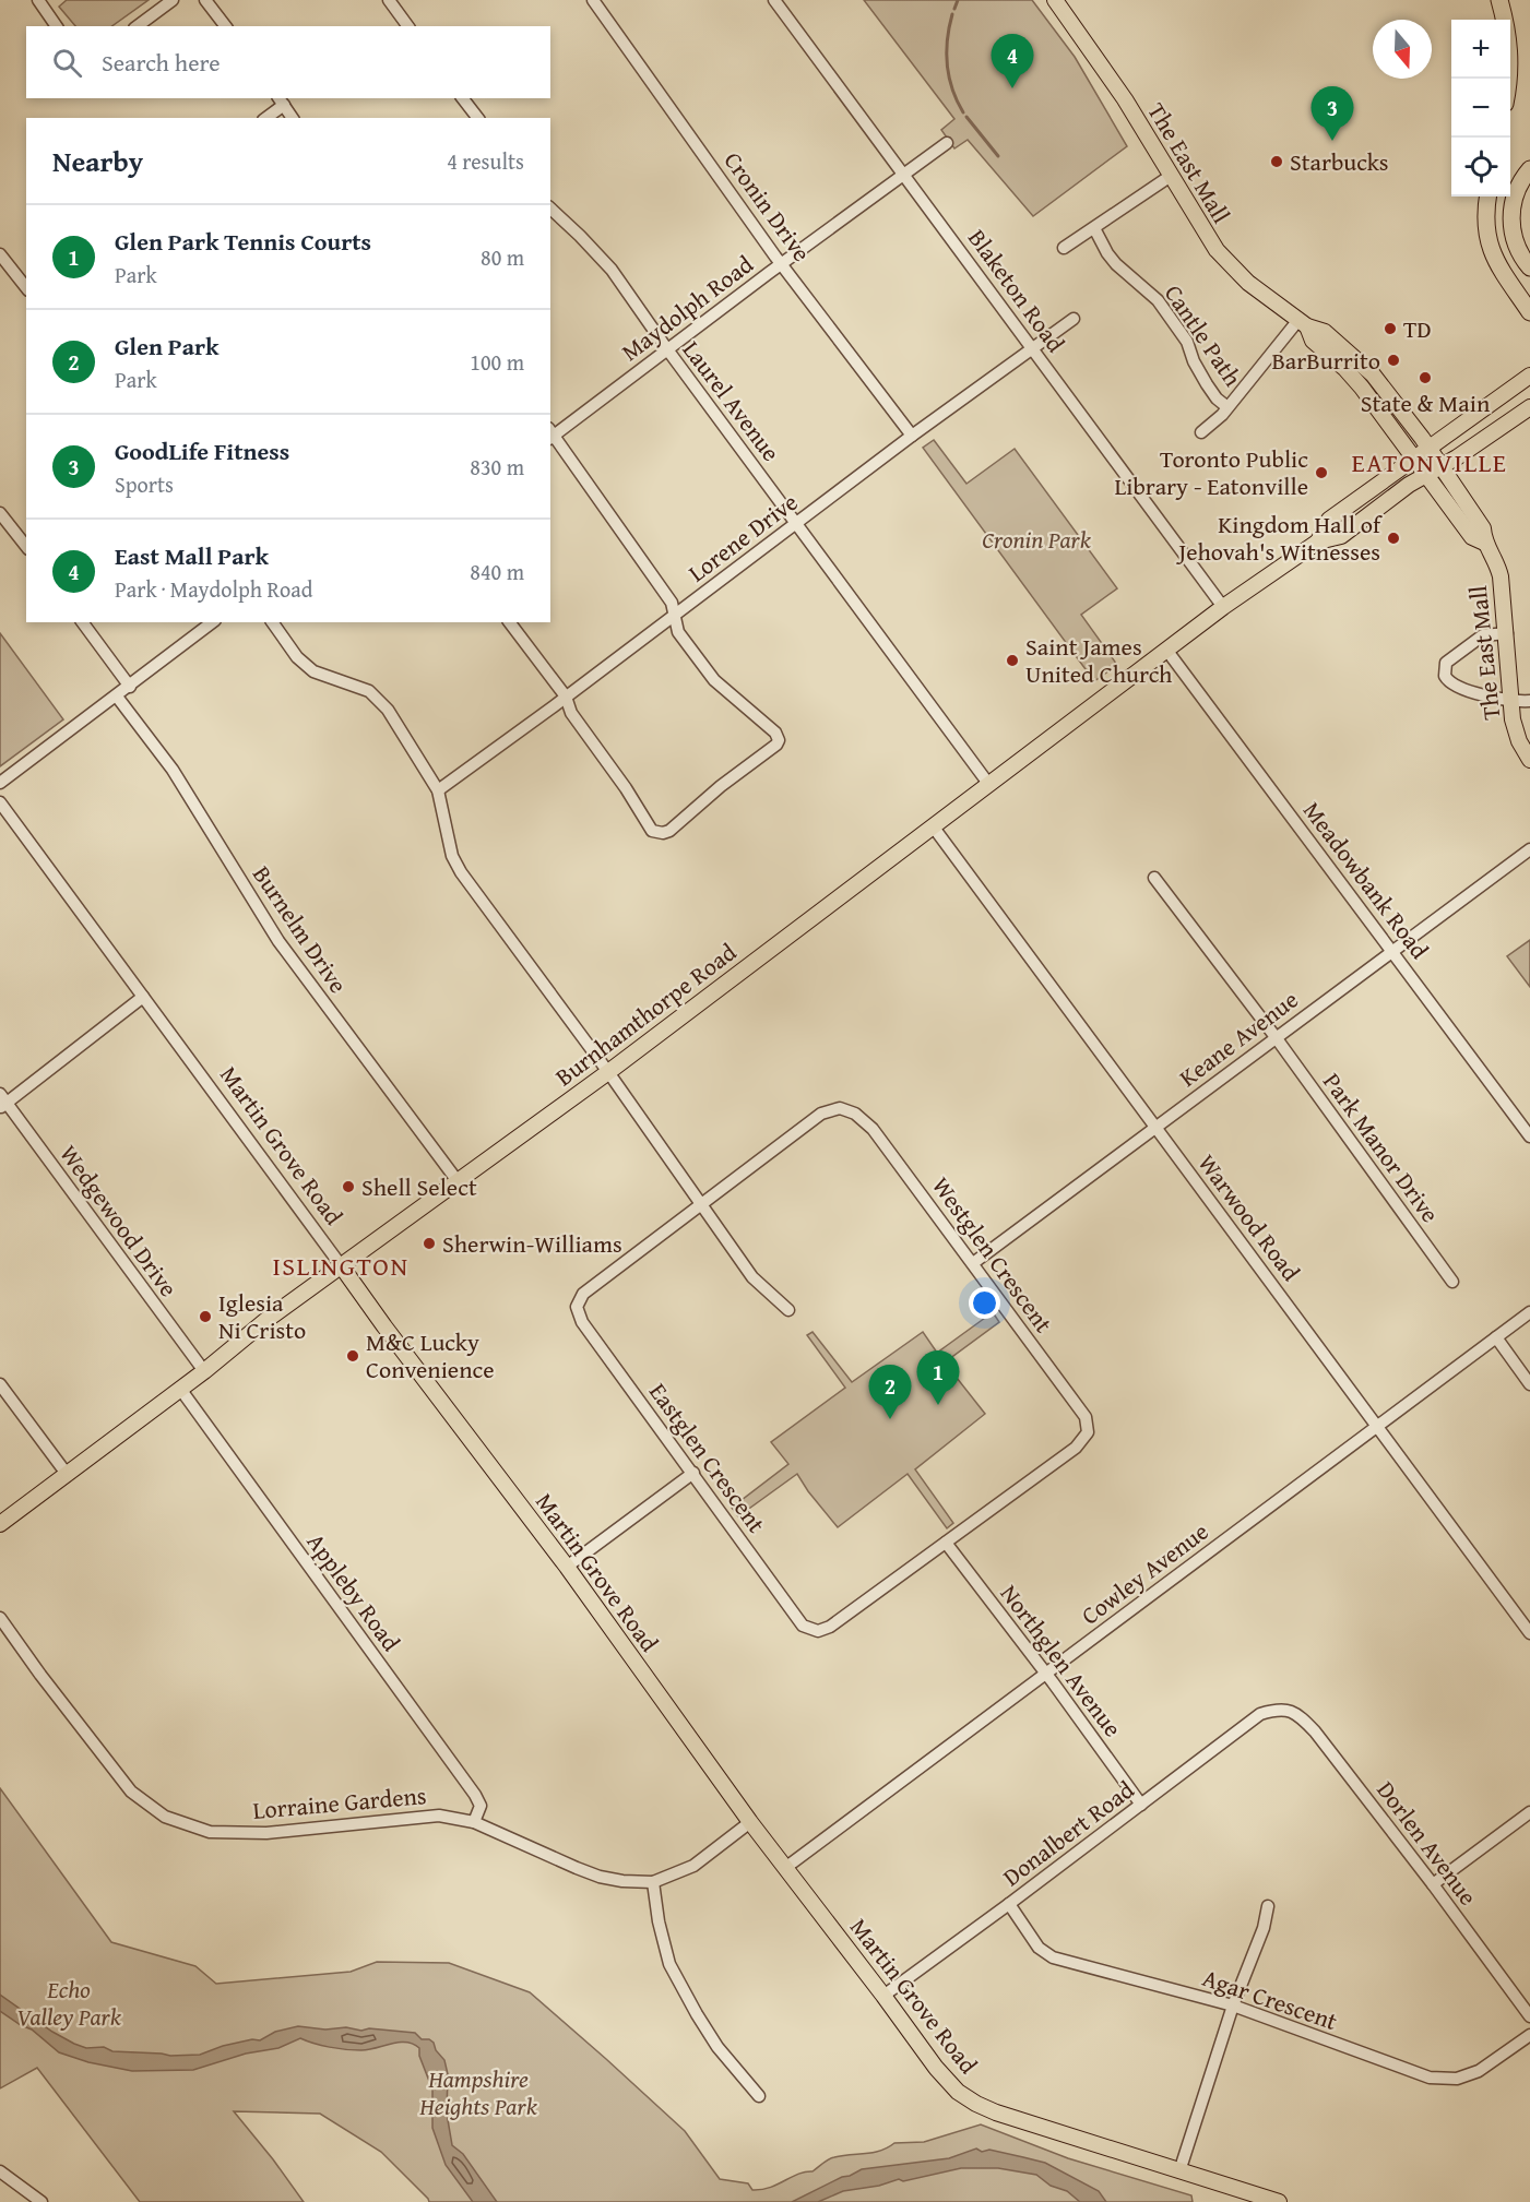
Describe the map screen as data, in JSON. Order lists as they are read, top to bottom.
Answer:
{
  "streets": {
    "main road": ["The East Mall", "Burnhamthorpe Road", "Martin Grove Road"],
    "street": [
      "Cronin Drive",
      "Blaketon Road",
      "Maydolph Road",
      "Cantle Path",
      "Laurel Avenue",
      "Lorene Drive",
      "Meadowbank Road",
      "Burnelm Drive",
      "Keane Avenue",
      "Park Manor Drive",
      "Warwood Road",
      "Wedgewood Drive",
      "Westglen Crescent",
      "Eastglen Crescent",
      "Cowley Avenue",
      "Appleby Road",
      "Northglen Avenue",
      "Lorraine Gardens",
      "Donalbert Road",
      "Dorlen Avenue",
      "Agar Crescent"
    ]
  },
  "crossings": [
    ["The East Mall", "Cantle Path"],
    ["The East Mall", "Burnhamthorpe Road"],
    ["Cronin Drive", "Maydolph Road"],
    ["Cronin Drive", "Lorene Drive"],
    ["Blaketon Road", "Maydolph Road"],
    ["Blaketon Road", "Lorene Drive"],
    ["Blaketon Road", "Burnhamthorpe Road"],
    ["Maydolph Road", "Laurel Avenue"],
    ["Laurel Avenue", "Lorene Drive"],
    ["Laurel Avenue", "Burnhamthorpe Road"],
    ["Meadowbank Road", "Burnhamthorpe Road"],
    ["Meadowbank Road", "Keane Avenue"],
    ["Burnelm Drive", "Burnhamthorpe Road"],
    ["Burnhamthorpe Road", "Martin Grove Road"],
    ["Burnhamthorpe Road", "Warwood Road"],
    ["Burnhamthorpe Road", "Wedgewood Drive"],
    ["Burnhamthorpe Road", "Appleby Road"],
    ["Keane Avenue", "Park Manor Drive"],
    ["Keane Avenue", "Warwood Road"],
    ["Keane Avenue", "Westglen Crescent"],
    ["Martin Grove Road", "Cowley Avenue"],
    ["Martin Grove Road", "Lorraine Gardens"],
    ["Martin Grove Road", "Donalbert Road"],
    ["Warwood Road", "Cowley Avenue"],
    ["Westglen Crescent", "Eastglen Crescent"],
    ["Westglen Crescent", "Northglen Avenue"],
    ["Eastglen Crescent", "Northglen Avenue"],
    ["Cowley Avenue", "Northglen Avenue"],
    ["Appleby Road", "Lorraine Gardens"],
    ["Northglen Avenue", "Donalbert Road"],
    ["Donalbert Road", "Dorlen Avenue"],
    ["Donalbert Road", "Agar Crescent"]
  ],
  "districts": ["EATONVILLE", "ISLINGTON"],
  "parks": ["Cronin Park", "Echo Valley Park", "Hampshire Heights Park"],
  "places": [
    "Starbucks",
    "TD",
    "BarBurrito",
    "State & Main",
    "Toronto Public Library - Eatonville",
    "Kingdom Hall of Jehovah's Witnesses",
    "Saint James United Church",
    "Shell Select",
    "Sherwin-Williams",
    "Iglesia Ni Cristo",
    "M&C Lucky Convenience"
  ],
  "north": "bottom",
  "page": {
    "map_buttons": ["+", "−"],
    "search": "Search here",
    "pins": [
      "4",
      "3",
      "1",
      "2"
    ],
    "heading": ["Nearby", "4 results"],
    "list": [
      {
        "mark": "1",
        "name": "Glen Park Tennis Courts",
        "note": "Park",
        "value": "80 m"
      },
      {
        "mark": "2",
        "name": "Glen Park",
        "note": "Park",
        "value": "100 m"
      },
      {
        "mark": "3",
        "name": "GoodLife Fitness",
        "note": "Sports",
        "value": "830 m"
      },
      {
        "mark": "4",
        "name": "East Mall Park",
        "note": "Park · Maydolph Road",
        "value": "840 m"
      }
    ]
  }
}
